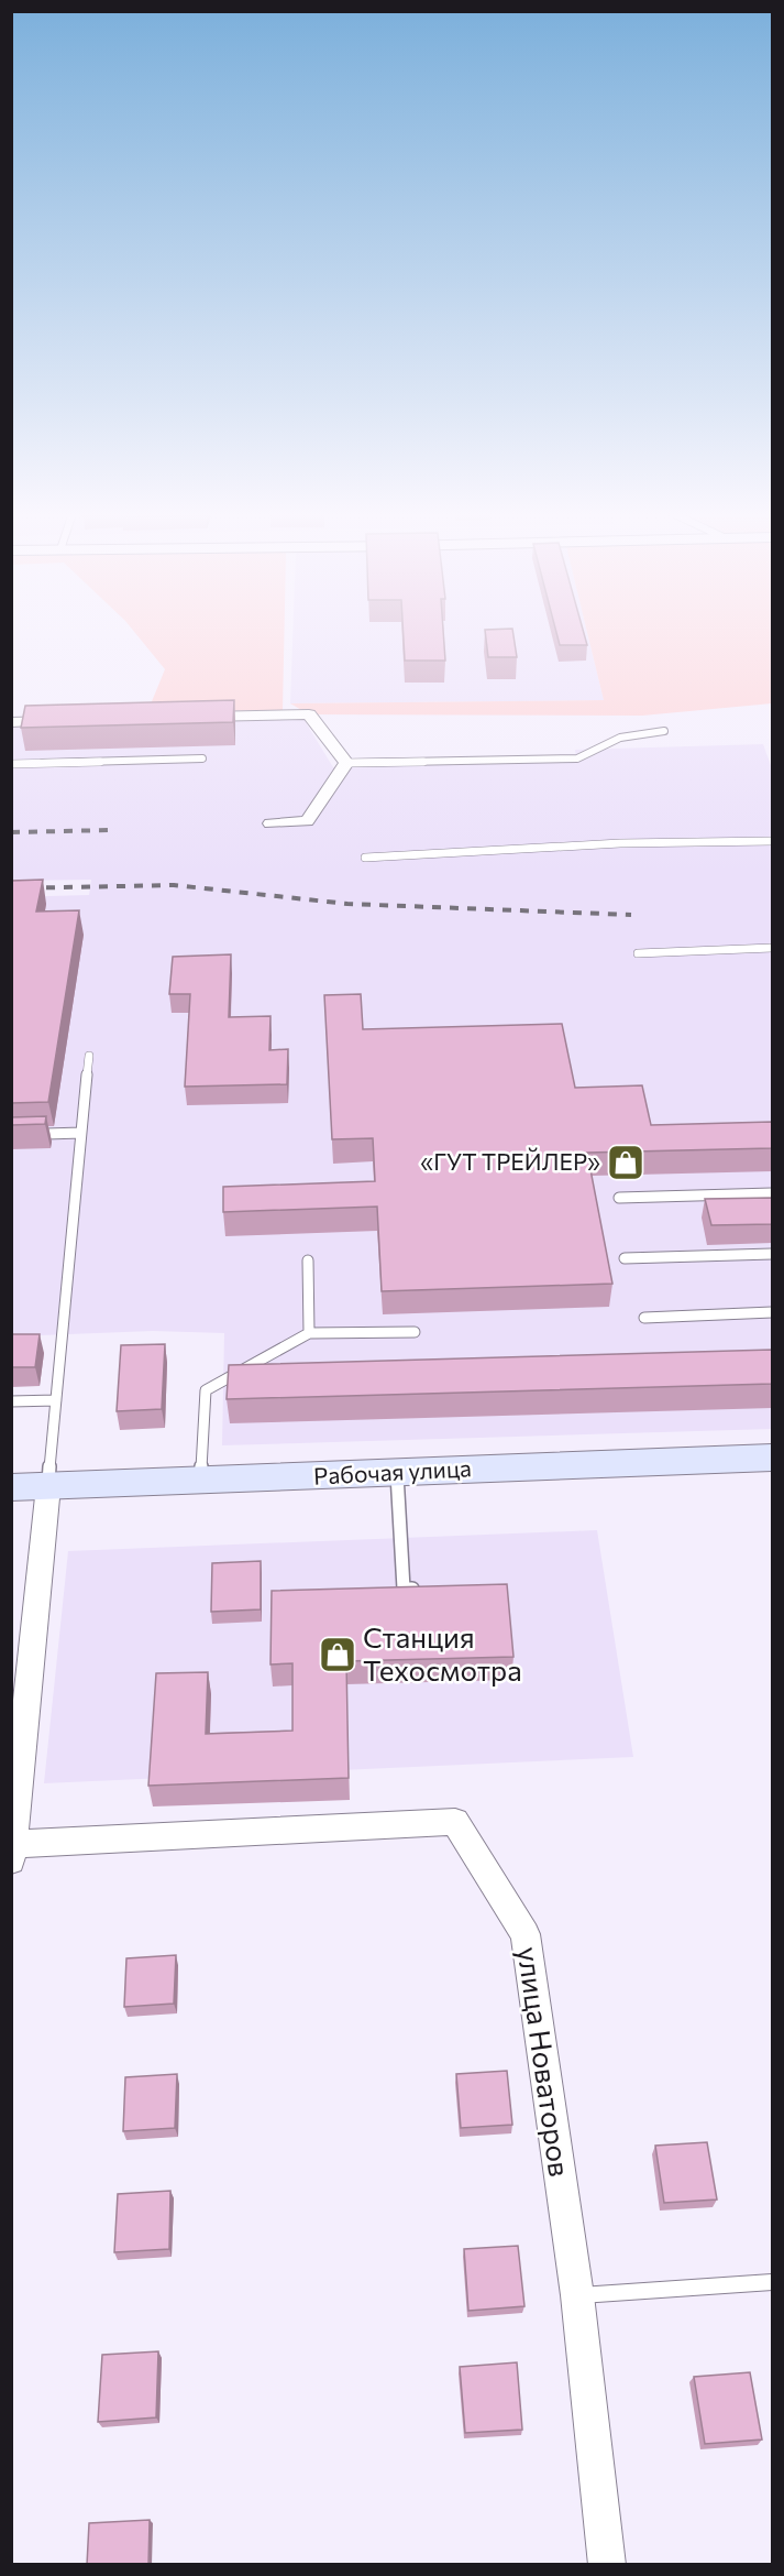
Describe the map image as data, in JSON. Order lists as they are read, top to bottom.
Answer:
{
  "streets": {
    "main road": ["Рабочая улица"],
    "street": ["улица Новаторов"]
  },
  "places": {
    "shop": ["«ГУТ ТРЕЙЛЕР»", "Станция Техосмотра"]
  }
}
